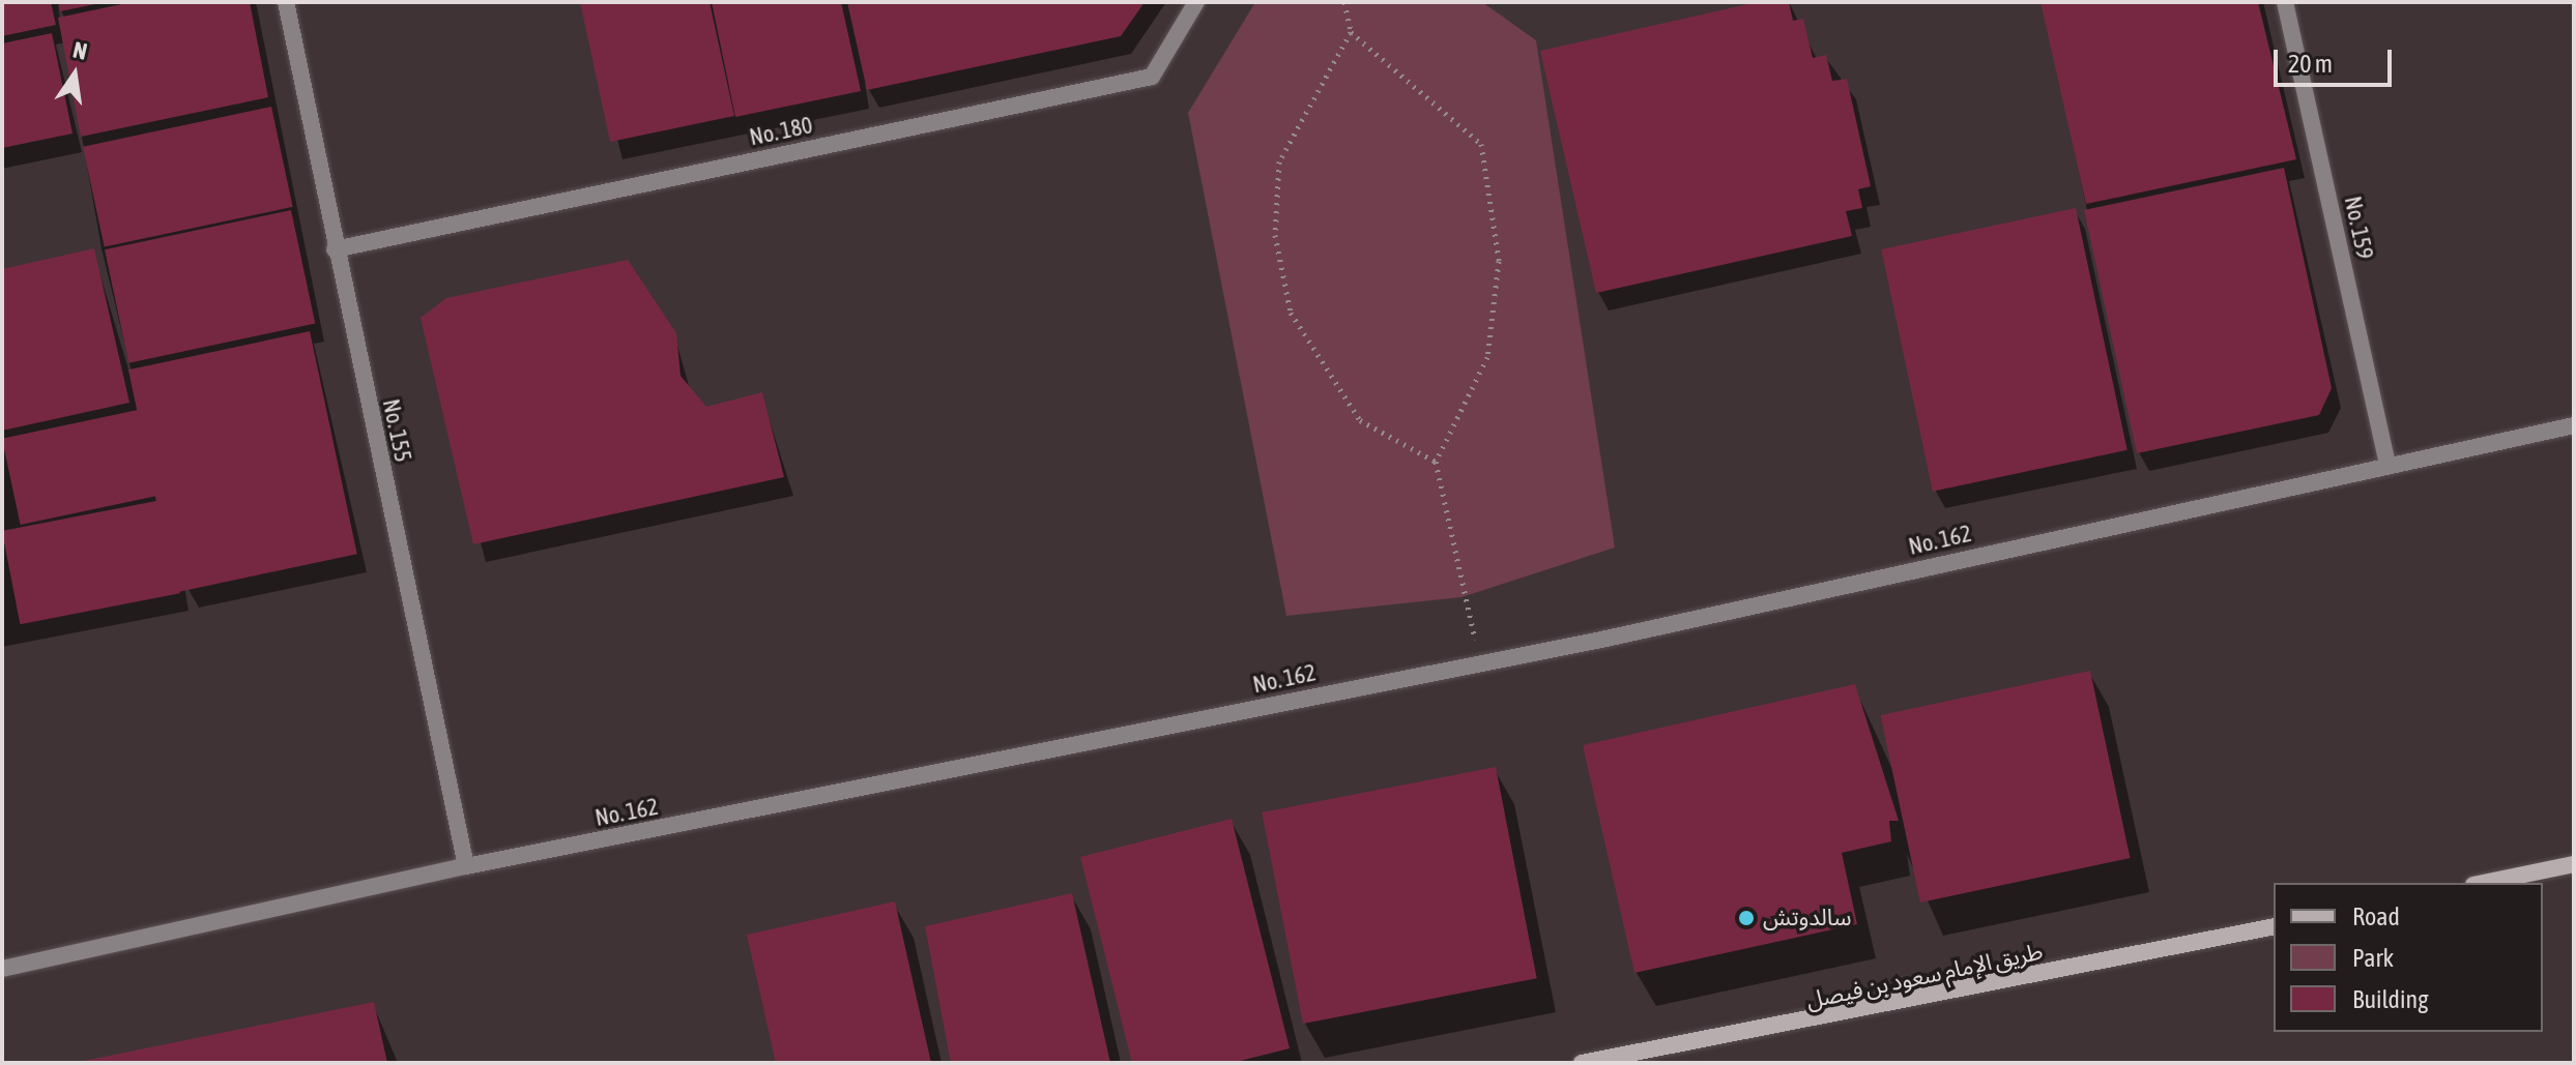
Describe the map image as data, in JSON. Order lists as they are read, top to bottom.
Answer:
{
  "streets": {
    "main road": ["طريق الإمام سعود بن فيصل"],
    "street": [
      "No. 180",
      "No. 159",
      "No. 155",
      "No. 162"
    ]
  },
  "crossings": [
    ["No. 180", "No. 155"],
    ["No. 159", "No. 162"],
    ["No. 155", "No. 162"]
  ],
  "places": ["سالدوتش"],
  "legend": ["Road", "Park", "Building"],
  "scale_bar": "20 m",
  "north": "top"
}
